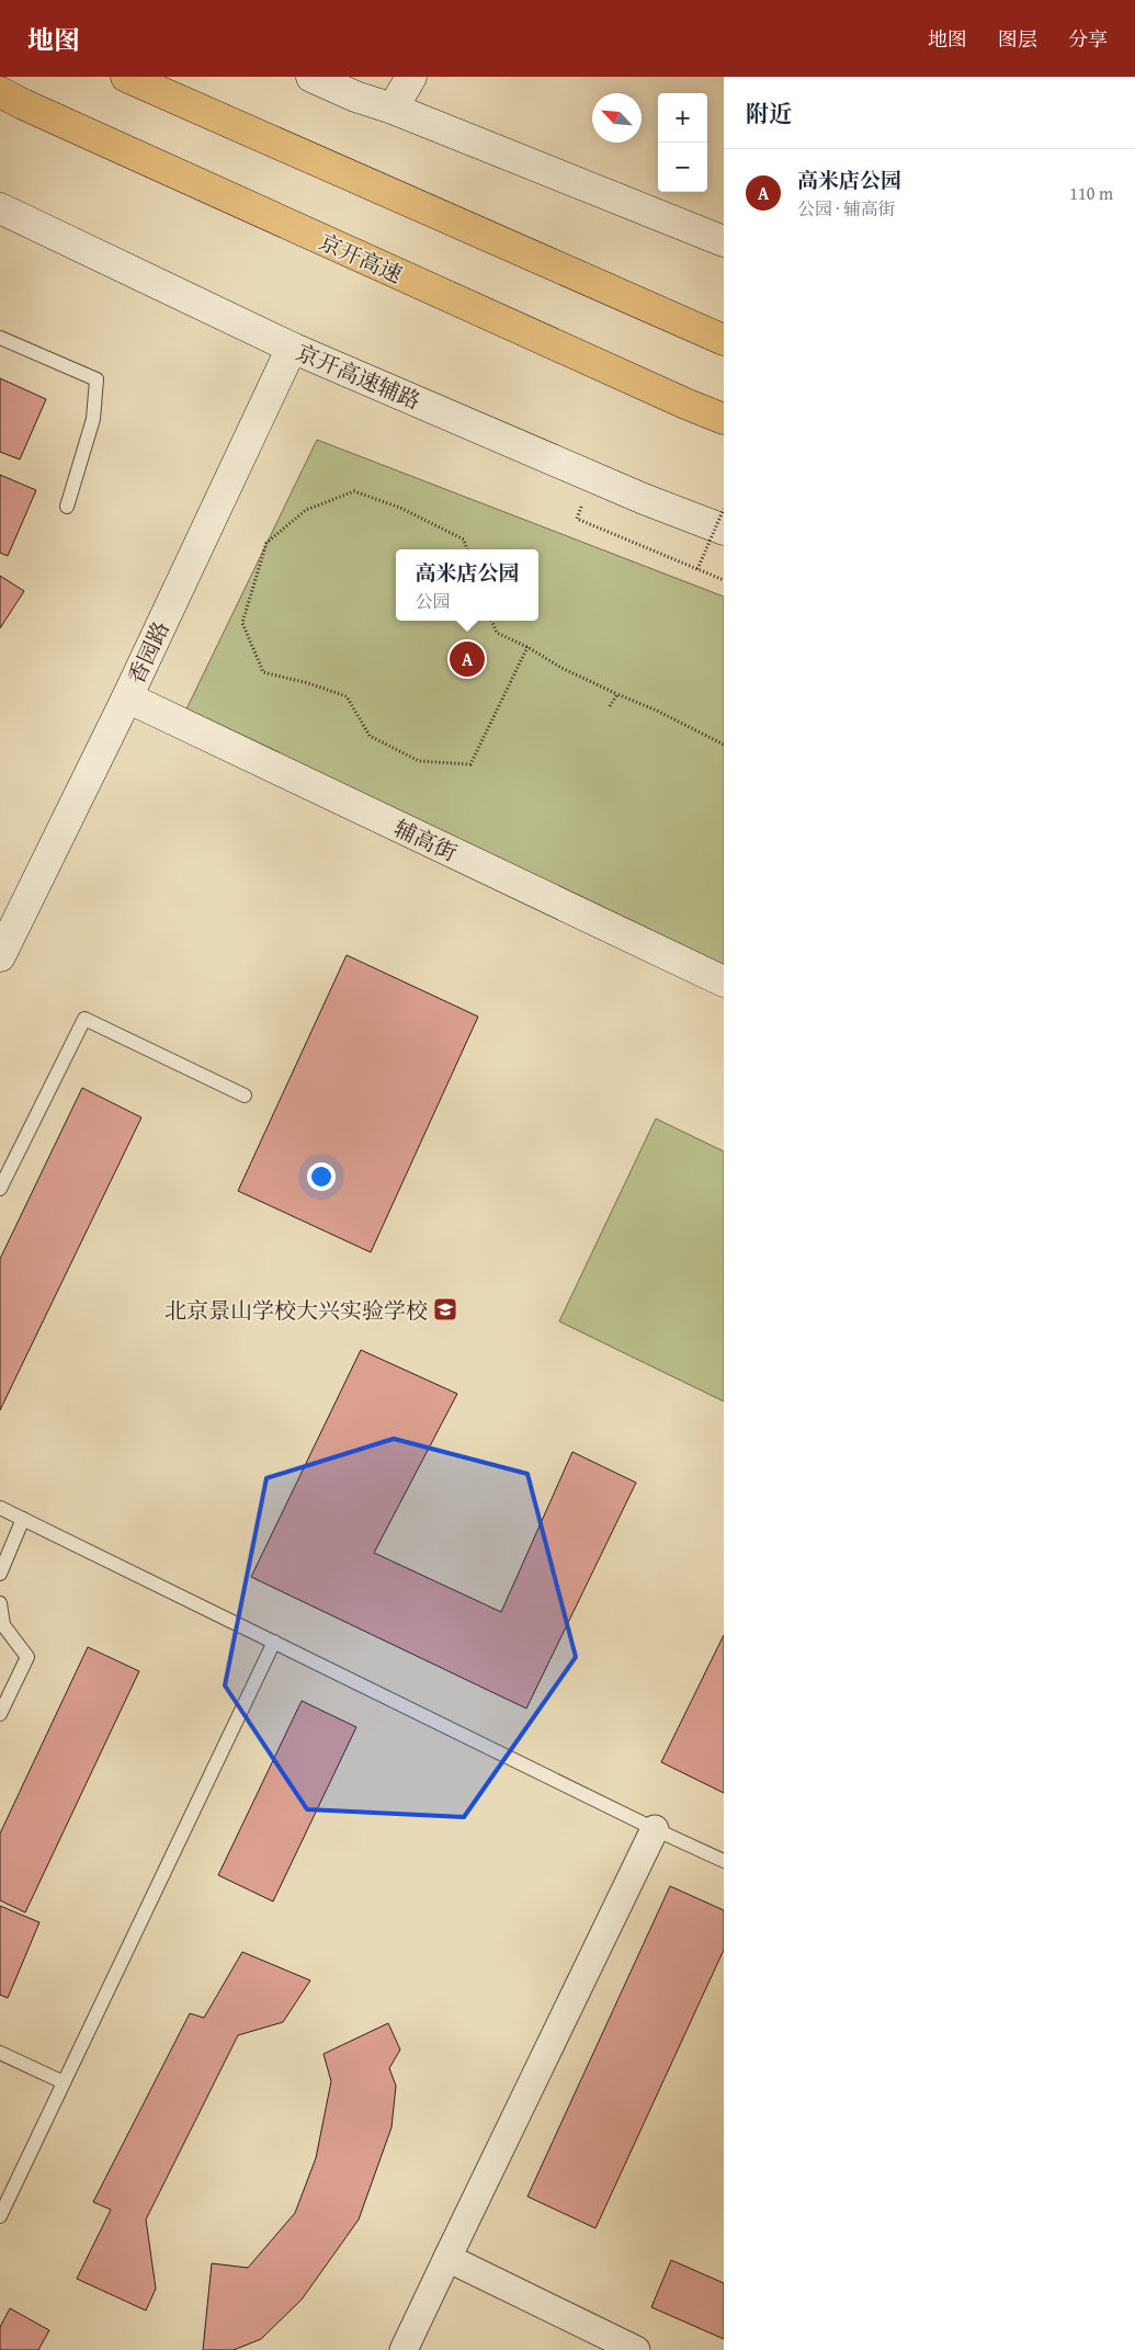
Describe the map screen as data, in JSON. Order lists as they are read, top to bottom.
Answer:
{
  "streets": {
    "highway": ["京开高速"],
    "street": ["京开高速辅路", "香园路", "辅高街"]
  },
  "crossings": [
    ["京开高速辅路", "香园路"],
    ["香园路", "辅高街"]
  ],
  "places": {
    "school or university": ["北京景山学校大兴实验学校"]
  },
  "north": "top left",
  "page": {
    "header": "地图",
    "nav": ["地图", "图层", "分享"],
    "heading": "附近",
    "map_buttons": ["+", "−"],
    "list": [
      {
        "mark": "A",
        "name": "高米店公园",
        "note": "公园 · 辅高街",
        "value": "110 m"
      }
    ],
    "popup": ["高米店公园", "公园"],
    "pins": "A"
  }
}
